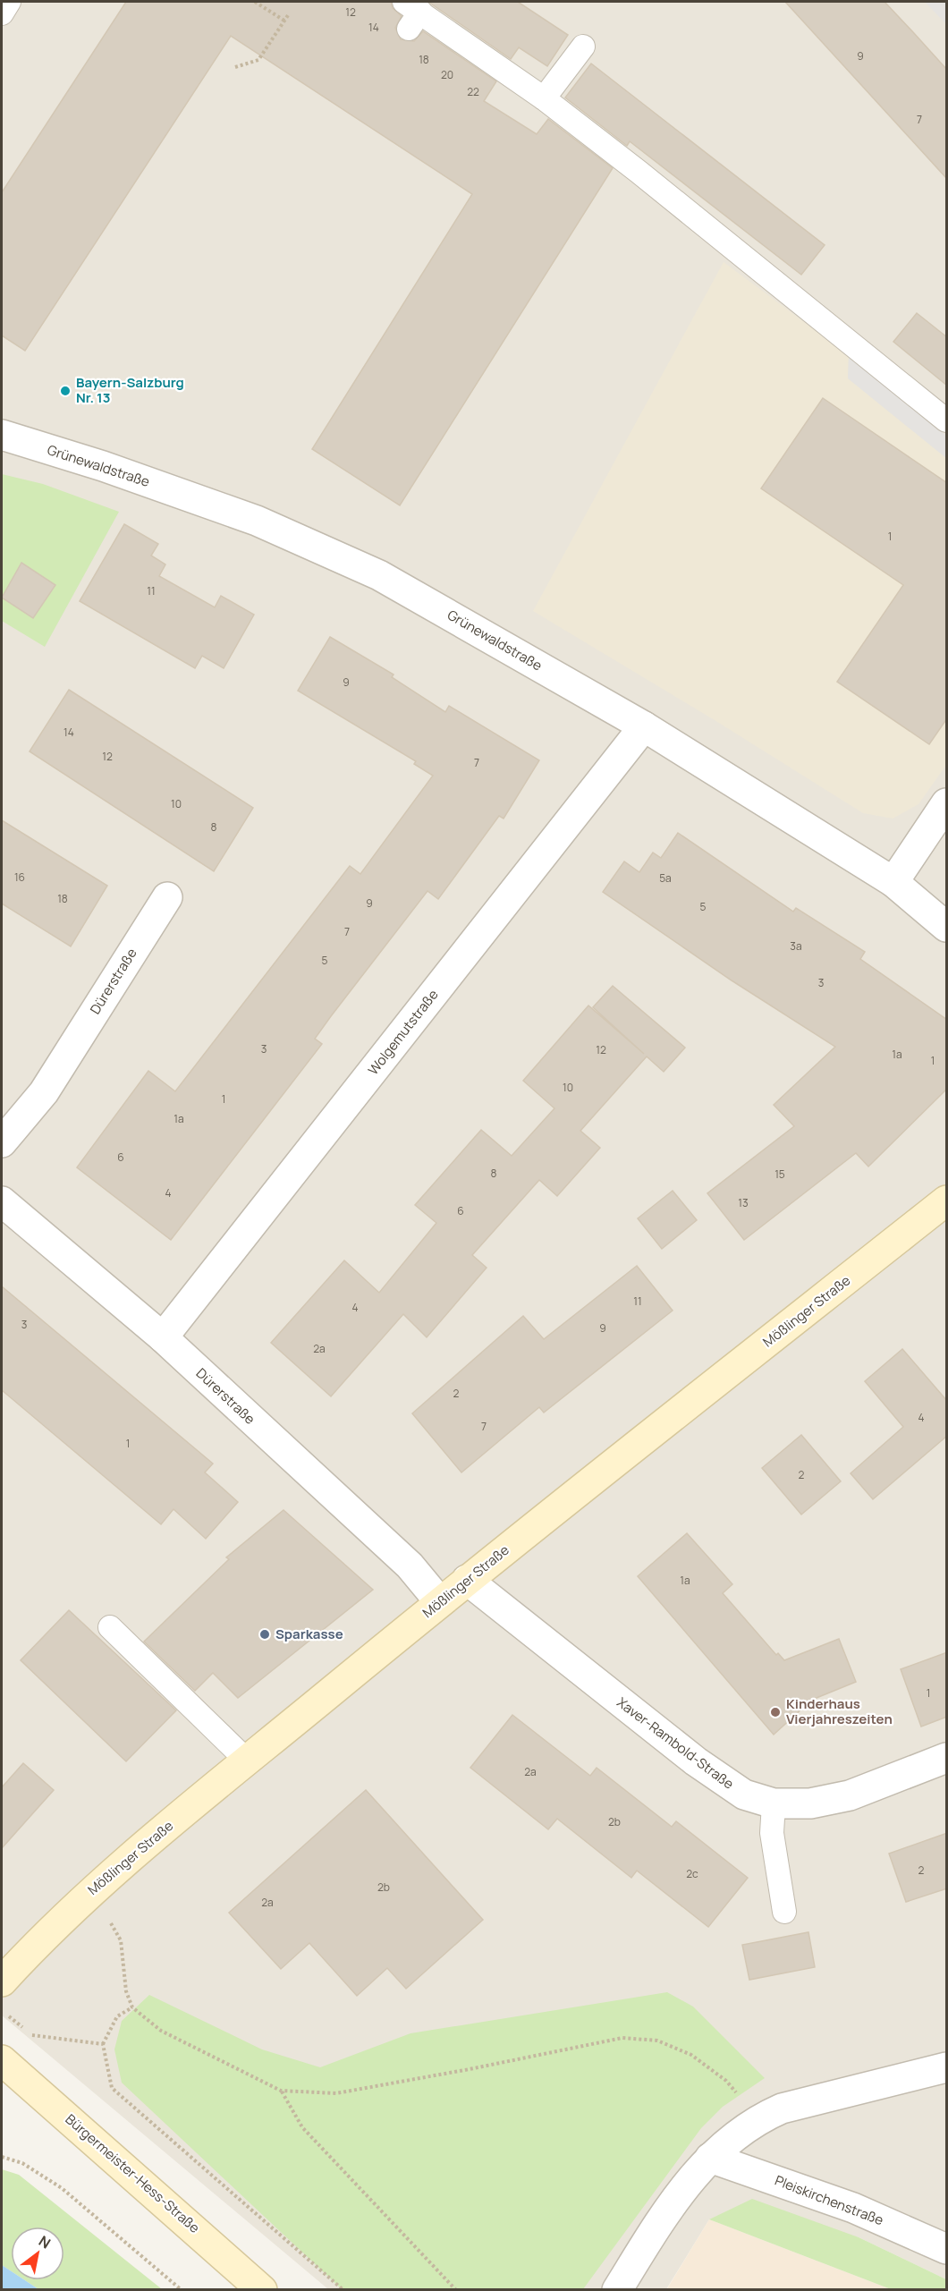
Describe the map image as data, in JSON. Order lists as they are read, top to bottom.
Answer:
{
  "streets": {
    "street": [
      "Grünewaldstraße",
      "Dürerstraße",
      "Wolgemutstraße",
      "Mößlinger Straße",
      "Xaver-Rambold-Straße",
      "Bürgermeister-Hess-Straße",
      "Pleiskirchenstraße"
    ]
  },
  "crossings": [
    ["Grünewaldstraße", "Wolgemutstraße"],
    ["Dürerstraße", "Wolgemutstraße"],
    ["Dürerstraße", "Mößlinger Straße"],
    ["Mößlinger Straße", "Xaver-Rambold-Straße"]
  ],
  "places": ["Bayern-Salzburg Nr. 13", "Sparkasse", "Kinderhaus Vierjahreszeiten"],
  "house_numbers": [
    "12",
    "14",
    "9",
    "18",
    "20",
    "22",
    "7",
    "1",
    "11",
    "9",
    "14",
    "12",
    "7",
    "10",
    "8",
    "16",
    "5a",
    "18",
    "9",
    "5",
    "7",
    "3a",
    "5",
    "3",
    "3",
    "12",
    "1a",
    "1",
    "10",
    "1",
    "1a",
    "6",
    "8",
    "15",
    "4",
    "13",
    "6",
    "11",
    "4",
    "3",
    "9",
    "2a",
    "2",
    "4",
    "7",
    "1",
    "2",
    "1a",
    "1",
    "2a",
    "2b",
    "2",
    "2c",
    "2b",
    "2a"
  ],
  "north": "top right"
}
